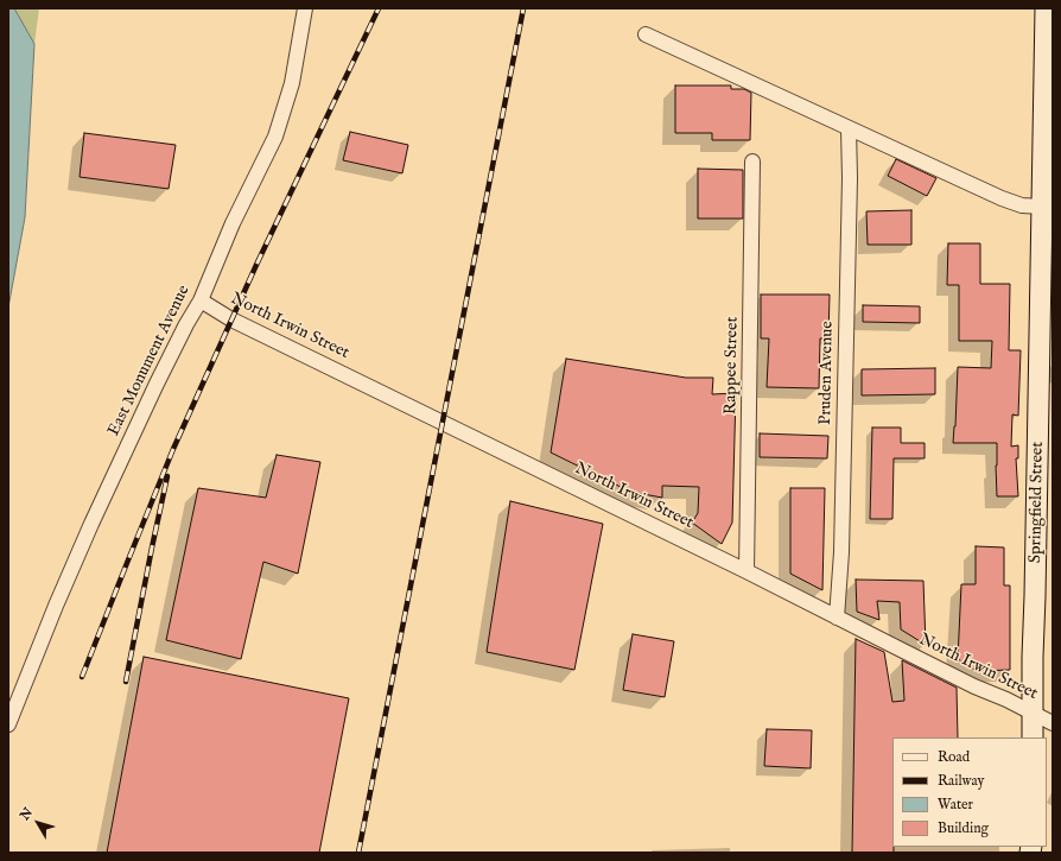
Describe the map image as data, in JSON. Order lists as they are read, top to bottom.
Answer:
{
  "streets": {
    "main road": ["Springfield Street"],
    "street": [
      "North Irwin Street",
      "East Monument Avenue",
      "Rappee Street",
      "Pruden Avenue"
    ]
  },
  "crossings": [
    ["North Irwin Street", "East Monument Avenue"],
    ["North Irwin Street", "Rappee Street"],
    ["North Irwin Street", "Pruden Avenue"],
    ["North Irwin Street", "Springfield Street"]
  ],
  "legend": [
    "Road",
    "Railway",
    "Water",
    "Building"
  ],
  "north": "top left"
}
